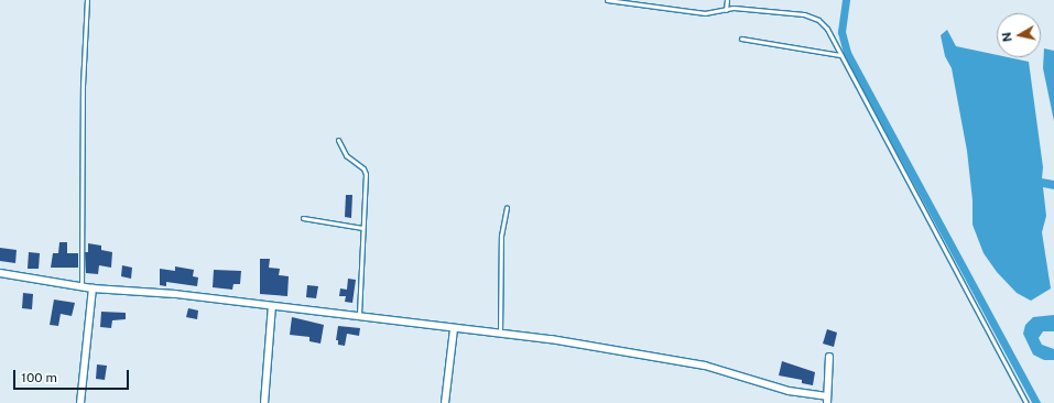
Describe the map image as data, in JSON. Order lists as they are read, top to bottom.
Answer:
{
  "scale_bar": "100 m",
  "north": "left"
}
